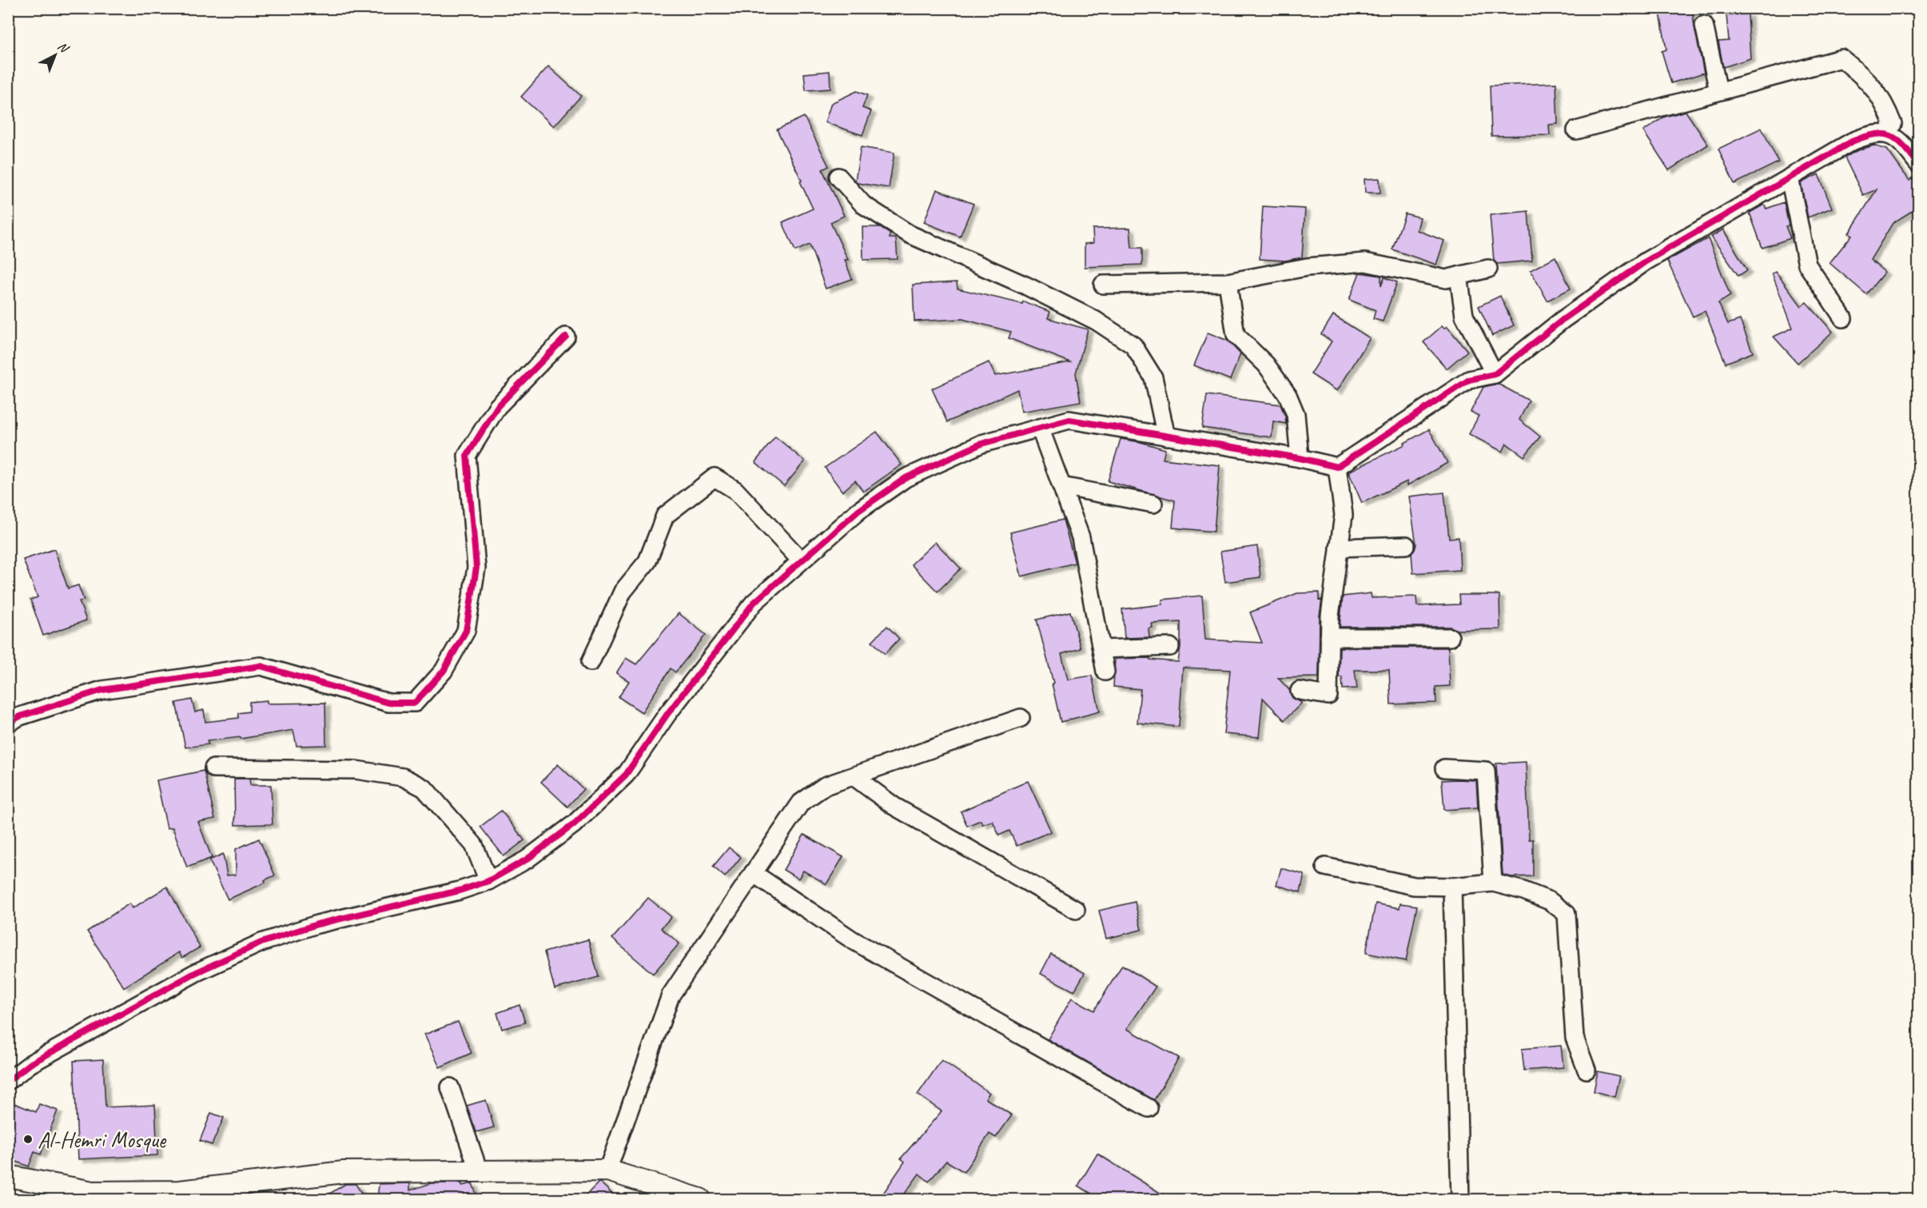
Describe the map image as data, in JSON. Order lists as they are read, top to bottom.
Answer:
{
  "places": ["Al-Hemri Mosque"],
  "north": "top right"
}
